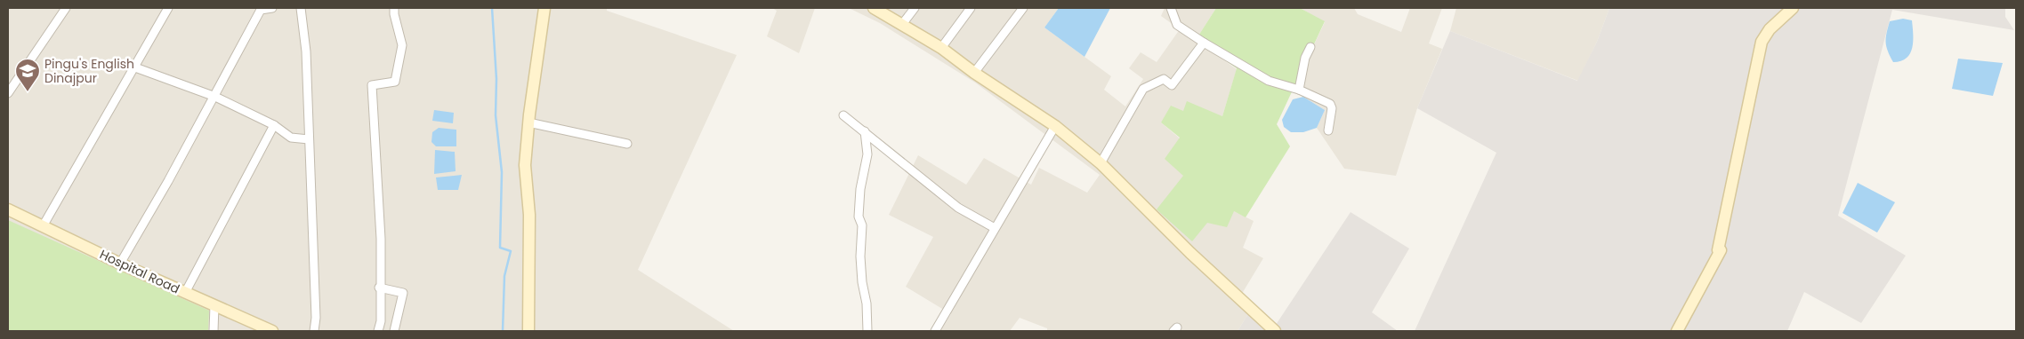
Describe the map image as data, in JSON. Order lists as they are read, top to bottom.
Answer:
{
  "streets": {
    "street": ["Hospital Road"]
  },
  "places": {
    "school or university": ["Pingu's English Dinajpur"]
  }
}
